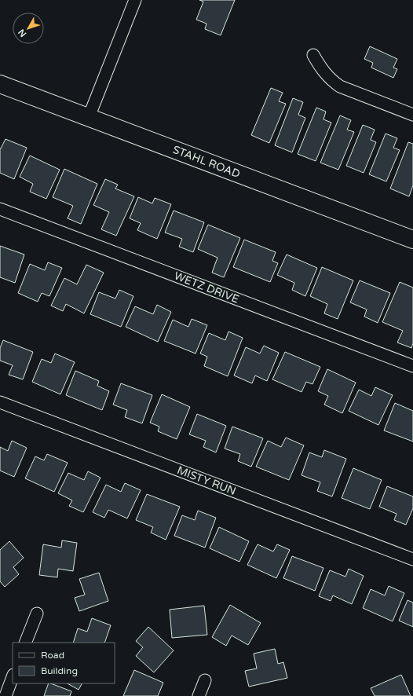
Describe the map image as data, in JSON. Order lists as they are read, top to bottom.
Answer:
{
  "streets": {
    "street": ["STAHL ROAD", "WETZ DRIVE", "MISTY RUN"]
  },
  "legend": ["Road", "Building"],
  "north": "bottom left"
}
